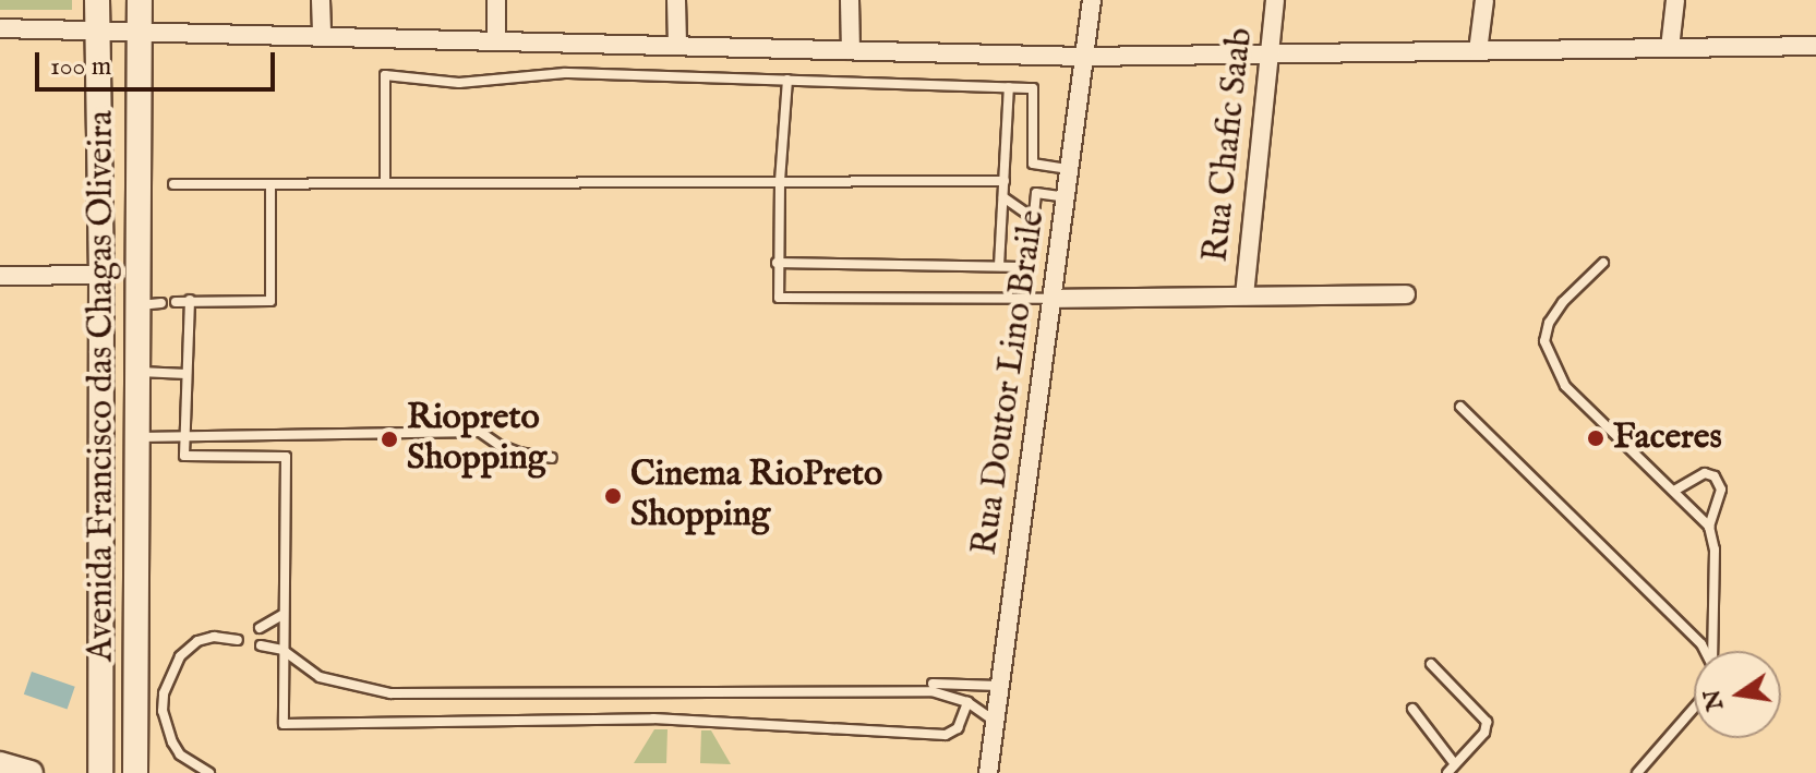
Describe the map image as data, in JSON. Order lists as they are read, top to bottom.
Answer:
{
  "streets": {
    "main road": ["Avenida Francisco das Chagas Oliveira"],
    "street": ["Rua Chafic Saab", "Rua Doutor Lino Braile"]
  },
  "places": ["Faceres", "Riopreto Shopping", "Cinema RioPreto Shopping"],
  "scale_bar": "100 m",
  "north": "left"
}
